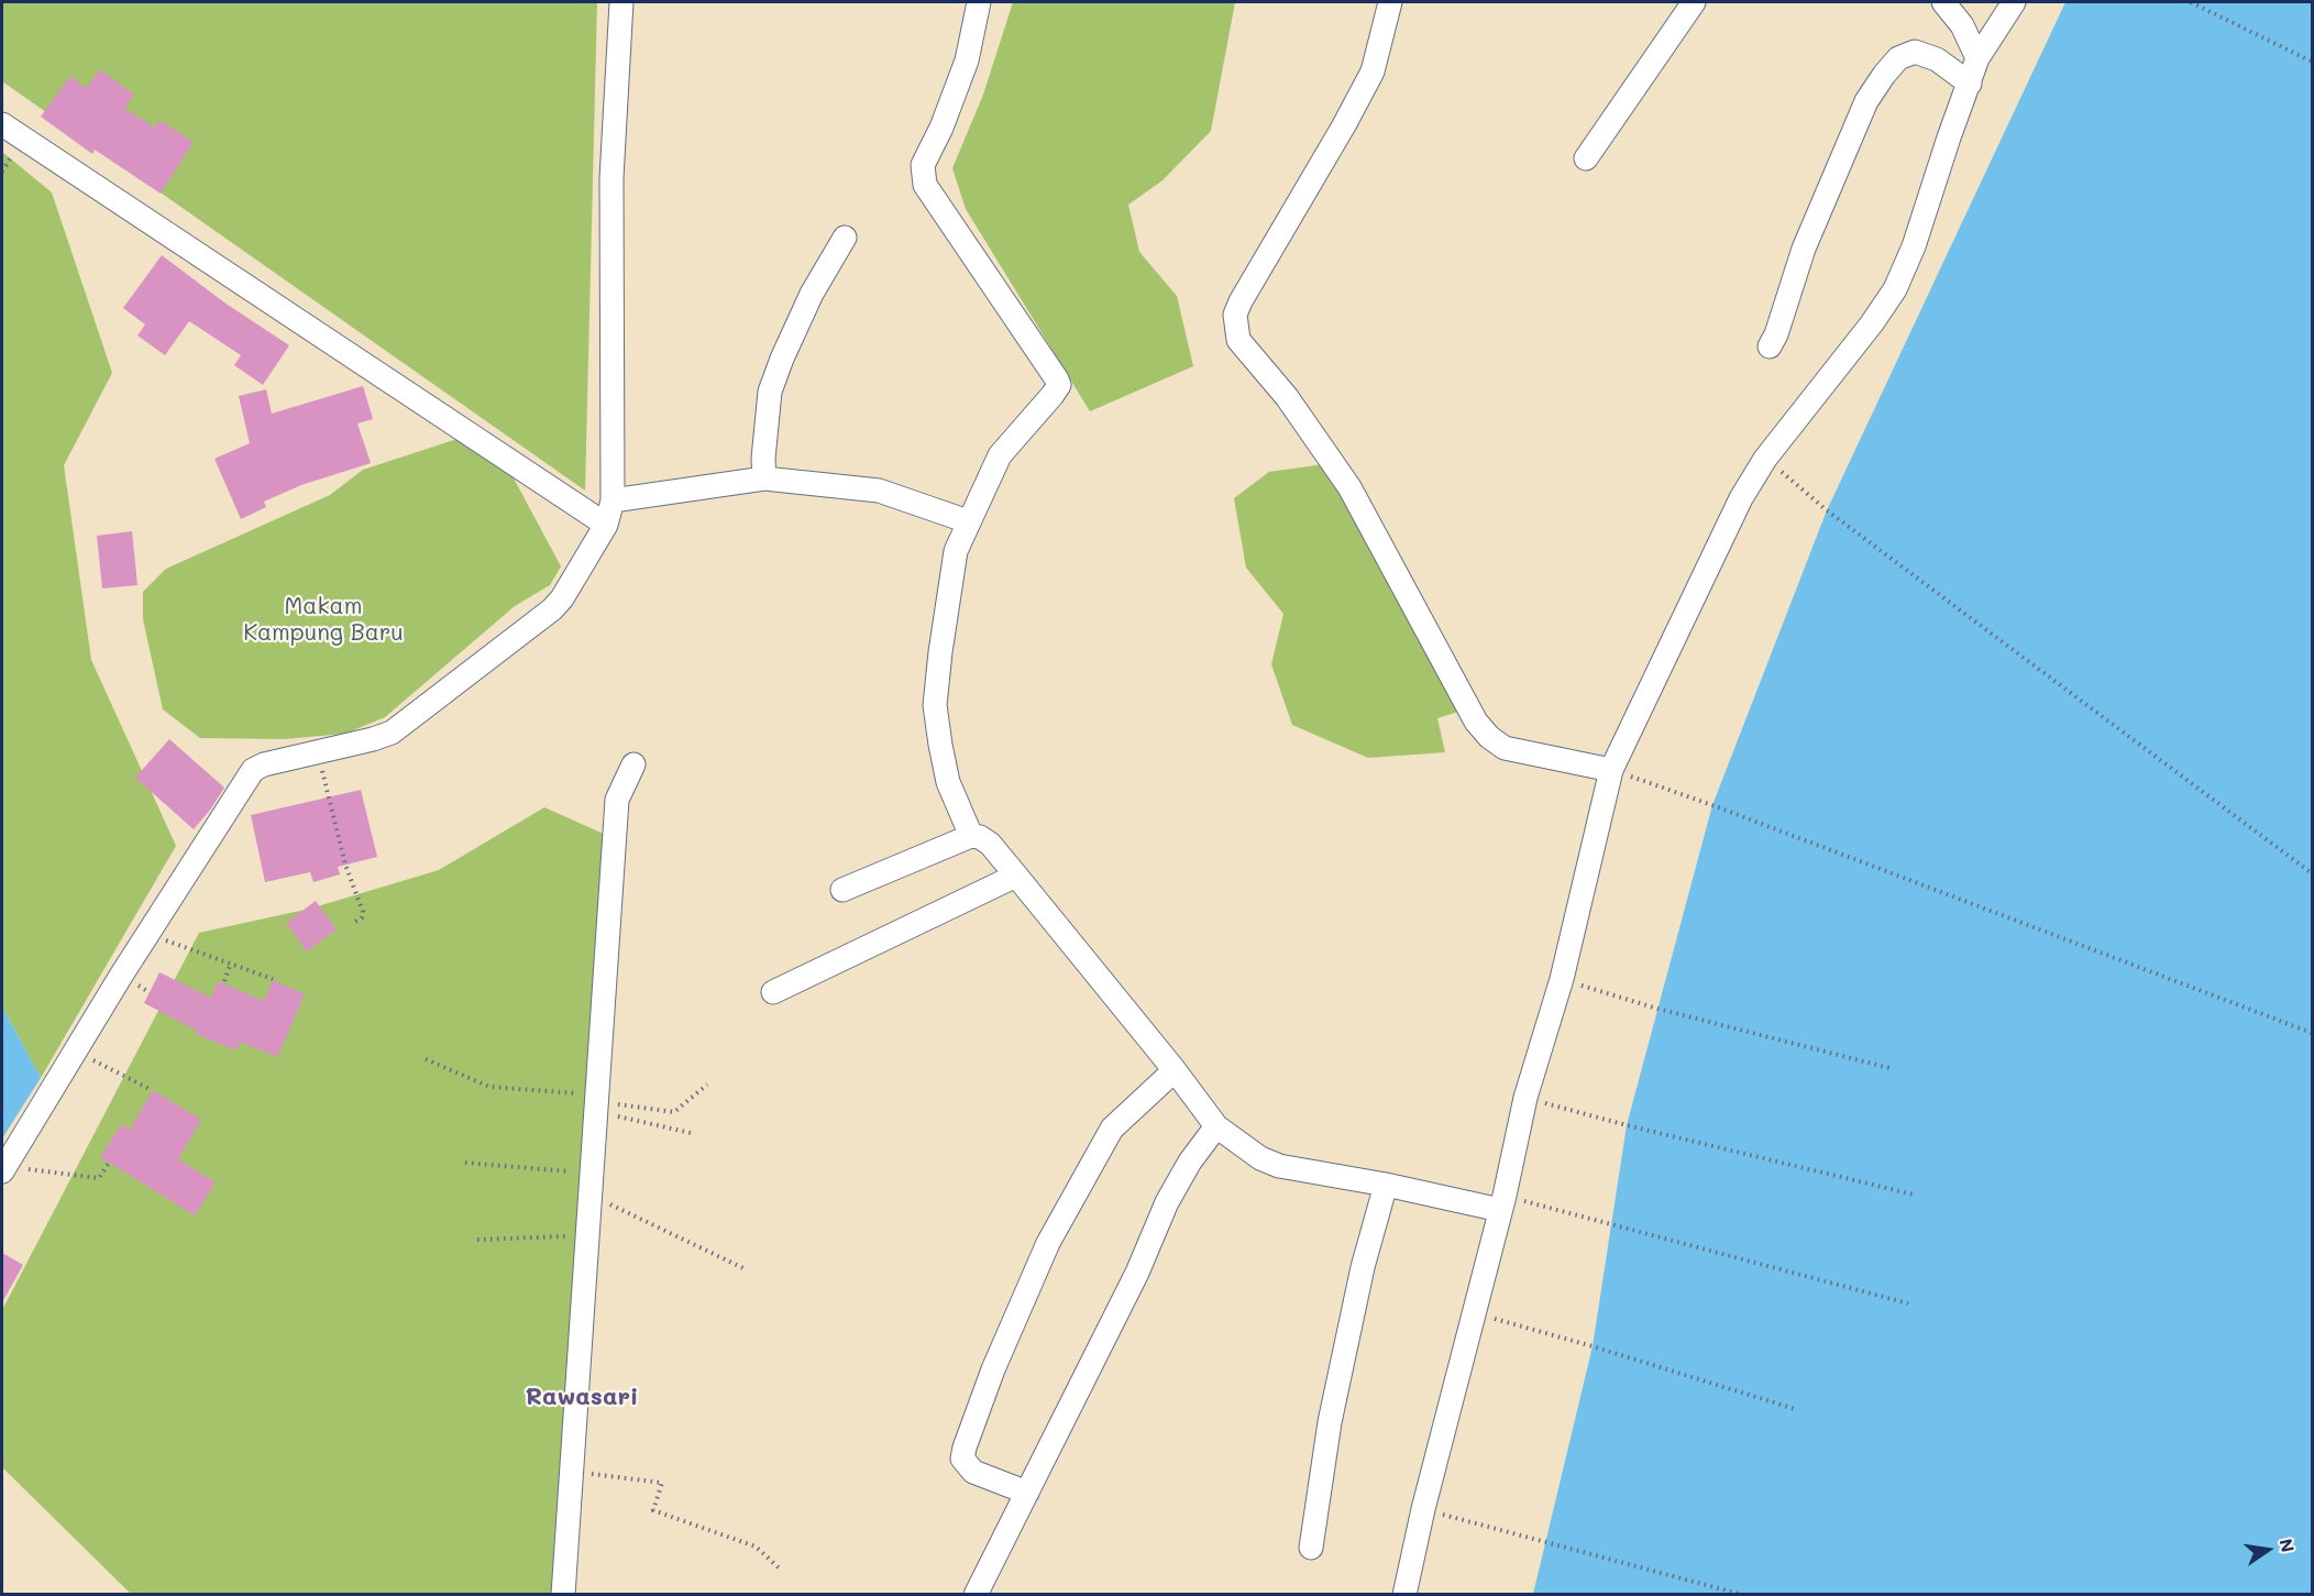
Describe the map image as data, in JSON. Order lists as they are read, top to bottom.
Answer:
{
  "districts": ["Rawasari"],
  "parks": ["Makam Kampung Baru"],
  "north": "right"
}
